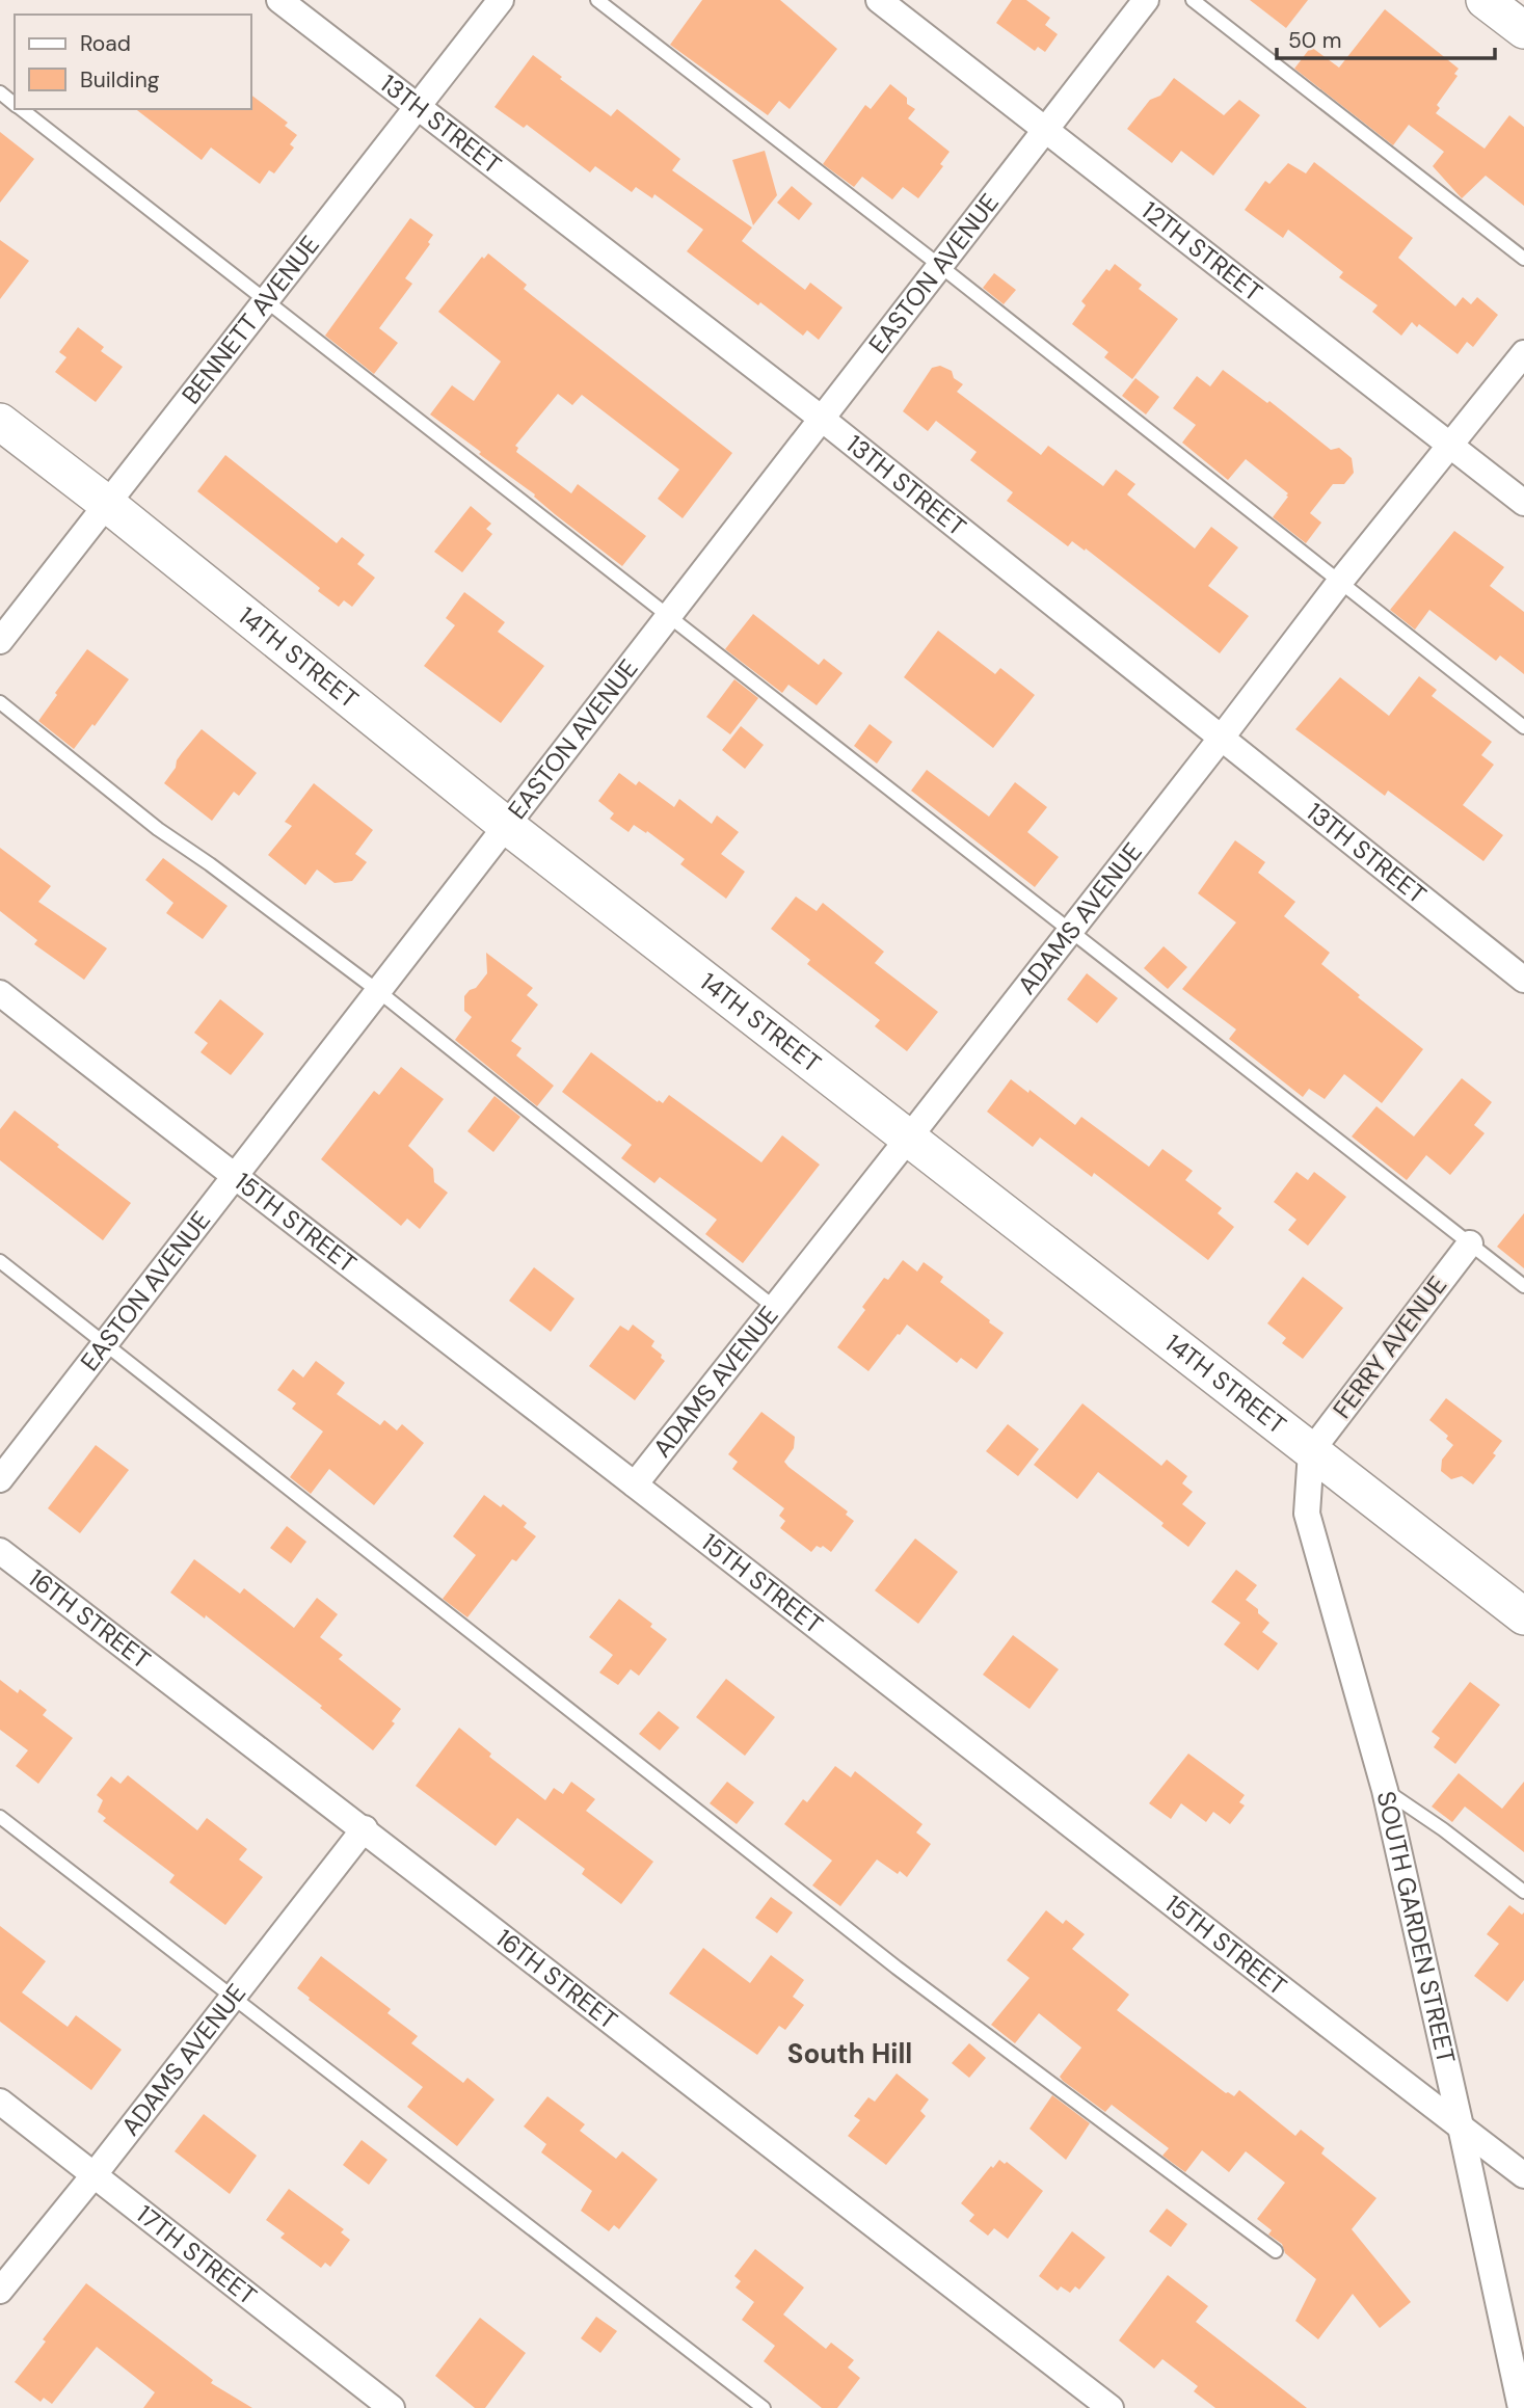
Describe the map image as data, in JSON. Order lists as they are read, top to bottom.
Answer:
{
  "streets": {
    "street": [
      "13TH STREET",
      "12TH STREET",
      "EASTON AVENUE",
      "BENNETT AVENUE",
      "14TH STREET",
      "ADAMS AVENUE",
      "15TH STREET",
      "FERRY AVENUE",
      "16TH STREET",
      "SOUTH GARDEN STREET",
      "17TH STREET"
    ]
  },
  "crossings": [
    ["13TH STREET", "EASTON AVENUE"],
    ["13TH STREET", "BENNETT AVENUE"],
    ["13TH STREET", "ADAMS AVENUE"],
    ["12TH STREET", "EASTON AVENUE"],
    ["12TH STREET", "ADAMS AVENUE"],
    ["EASTON AVENUE", "14TH STREET"],
    ["EASTON AVENUE", "15TH STREET"],
    ["BENNETT AVENUE", "14TH STREET"],
    ["14TH STREET", "ADAMS AVENUE"],
    ["14TH STREET", "FERRY AVENUE"],
    ["14TH STREET", "SOUTH GARDEN STREET"],
    ["ADAMS AVENUE", "15TH STREET"],
    ["ADAMS AVENUE", "16TH STREET"],
    ["ADAMS AVENUE", "17TH STREET"],
    ["15TH STREET", "SOUTH GARDEN STREET"],
    ["FERRY AVENUE", "SOUTH GARDEN STREET"]
  ],
  "districts": ["South Hill"],
  "legend": ["Road", "Building"],
  "scale_bar": "50 m"
}
